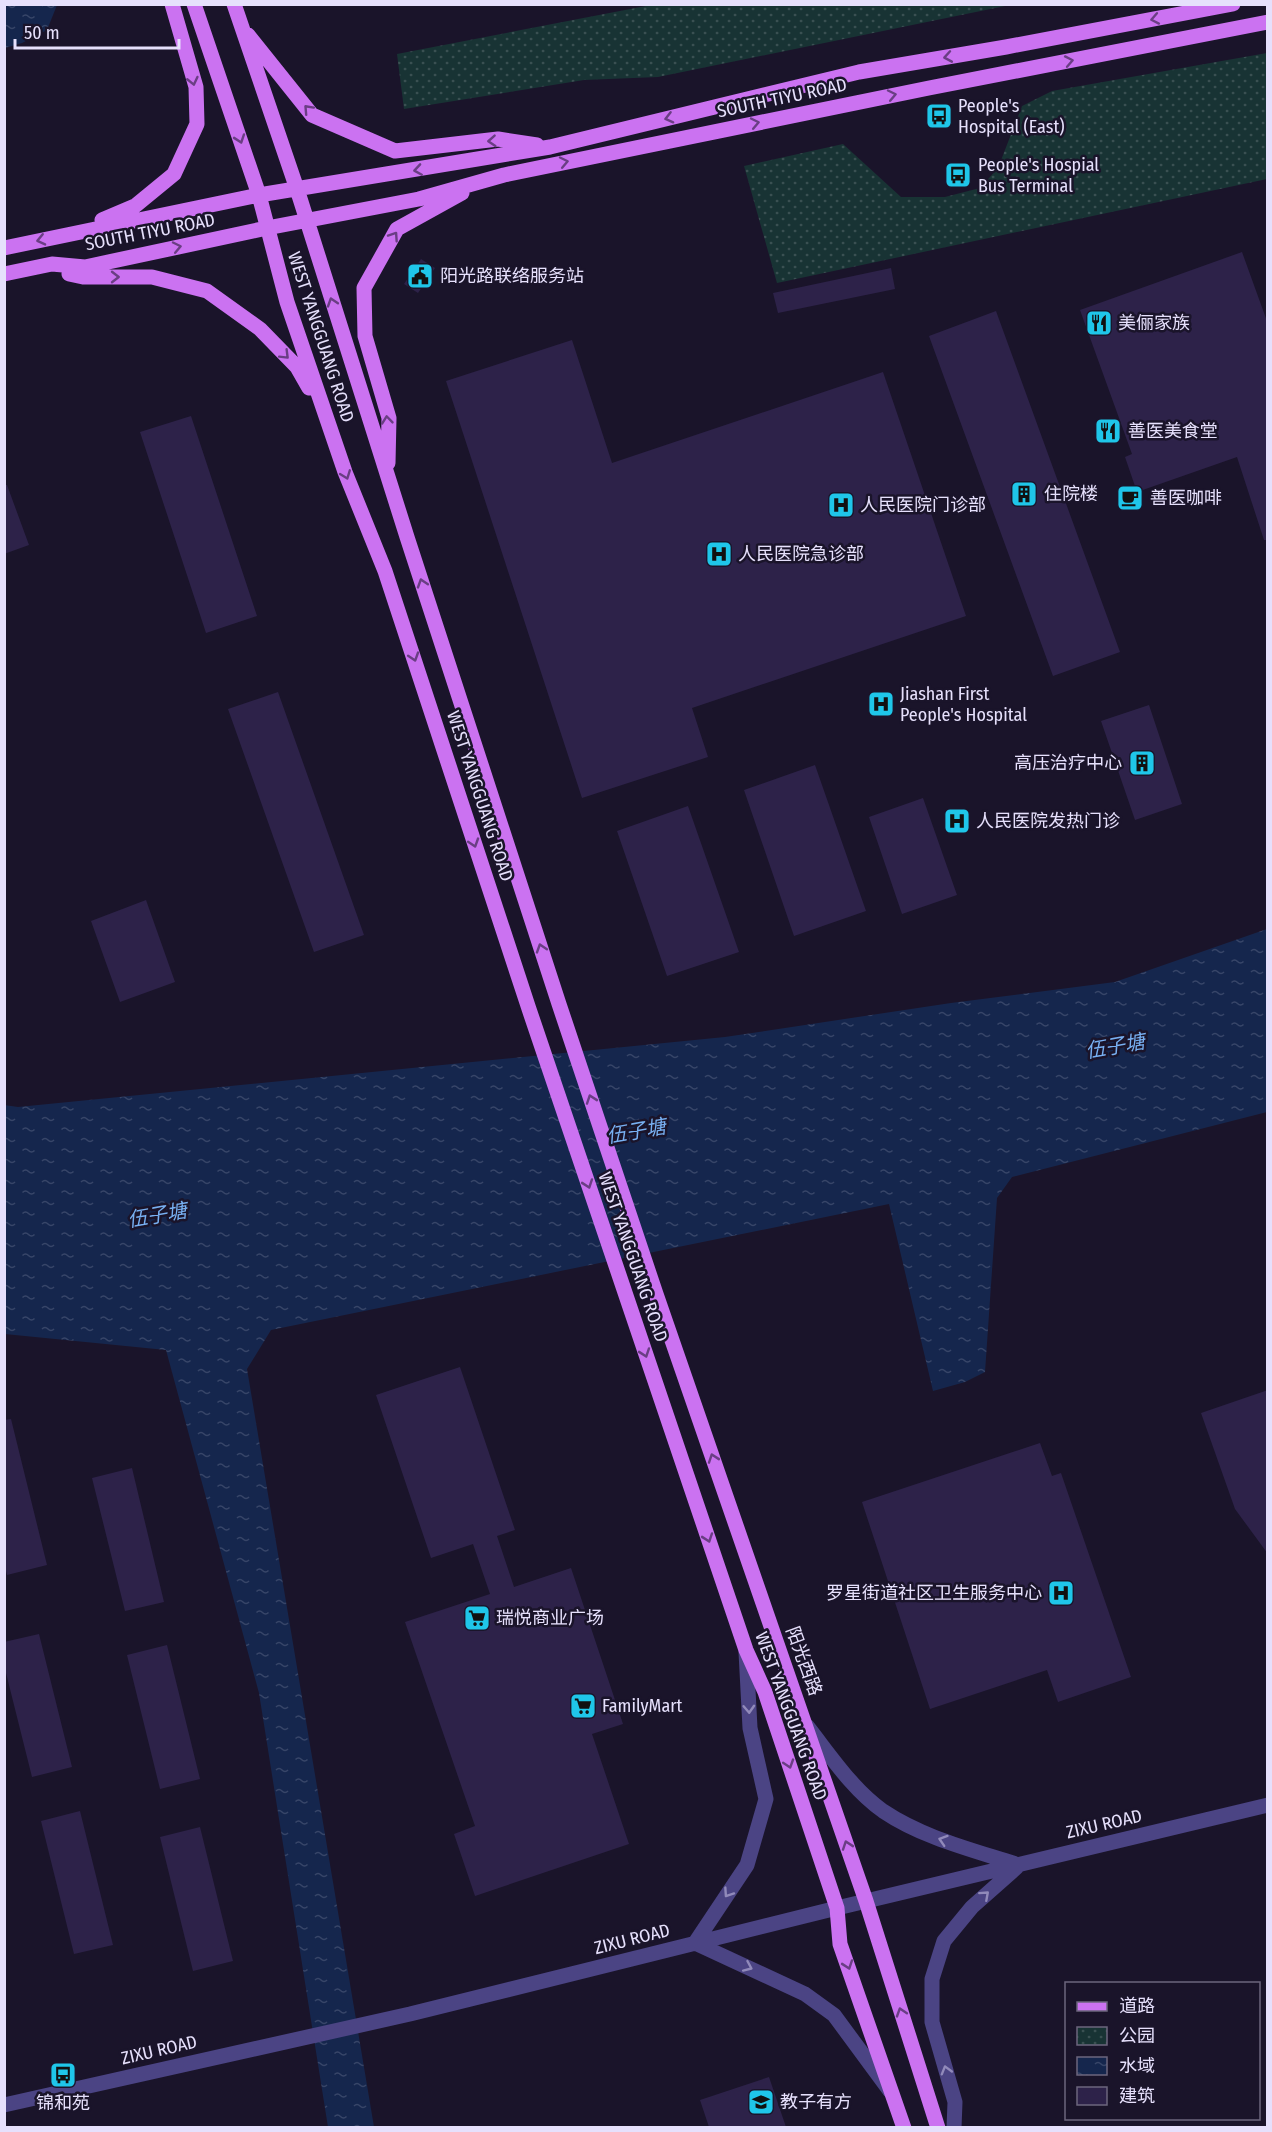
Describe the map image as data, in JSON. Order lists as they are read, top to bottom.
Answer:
{
  "streets": {
    "main road": ["SOUTH TIYU ROAD", "WEST YANGGUANG ROAD"],
    "street": ["ZIXU ROAD"]
  },
  "crossings": [
    ["SOUTH TIYU ROAD", "WEST YANGGUANG ROAD"],
    ["WEST YANGGUANG ROAD", "ZIXU ROAD"]
  ],
  "water": ["伍子塘"],
  "places": {
    "bus stop": ["People's Hospital (East)", "People's Hospial Bus Terminal", "锦和苑"],
    "public building": ["阳光路联络服务站"],
    "restaurant": ["美俪家族", "善医美食堂"],
    "building": ["住院楼", "高压治疗中心"],
    "cafe": ["善医咖啡"],
    "hospital": [
      "人民医院门诊部",
      "人民医院急诊部",
      "Jiashan First People's Hospital",
      "人民医院发热门诊",
      "罗星街道社区卫生服务中心"
    ],
    "supermarket": ["瑞悦商业广场", "FamilyMart"],
    "school or university": ["教子有方"]
  },
  "legend": [
    "道路",
    "公园",
    "水域",
    "建筑"
  ],
  "scale_bar": "50 m"
}
